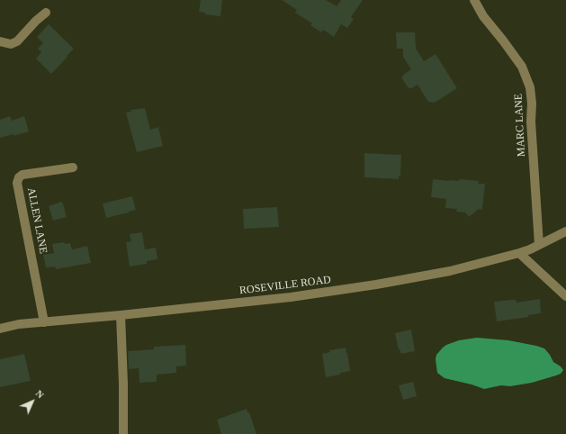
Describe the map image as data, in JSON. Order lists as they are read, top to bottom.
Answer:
{
  "streets": {
    "street": ["MARC LANE", "ALLEN LANE", "ROSEVILLE ROAD"]
  },
  "crossings": [
    ["MARC LANE", "ROSEVILLE ROAD"],
    ["ALLEN LANE", "ROSEVILLE ROAD"]
  ],
  "north": "top right"
}
